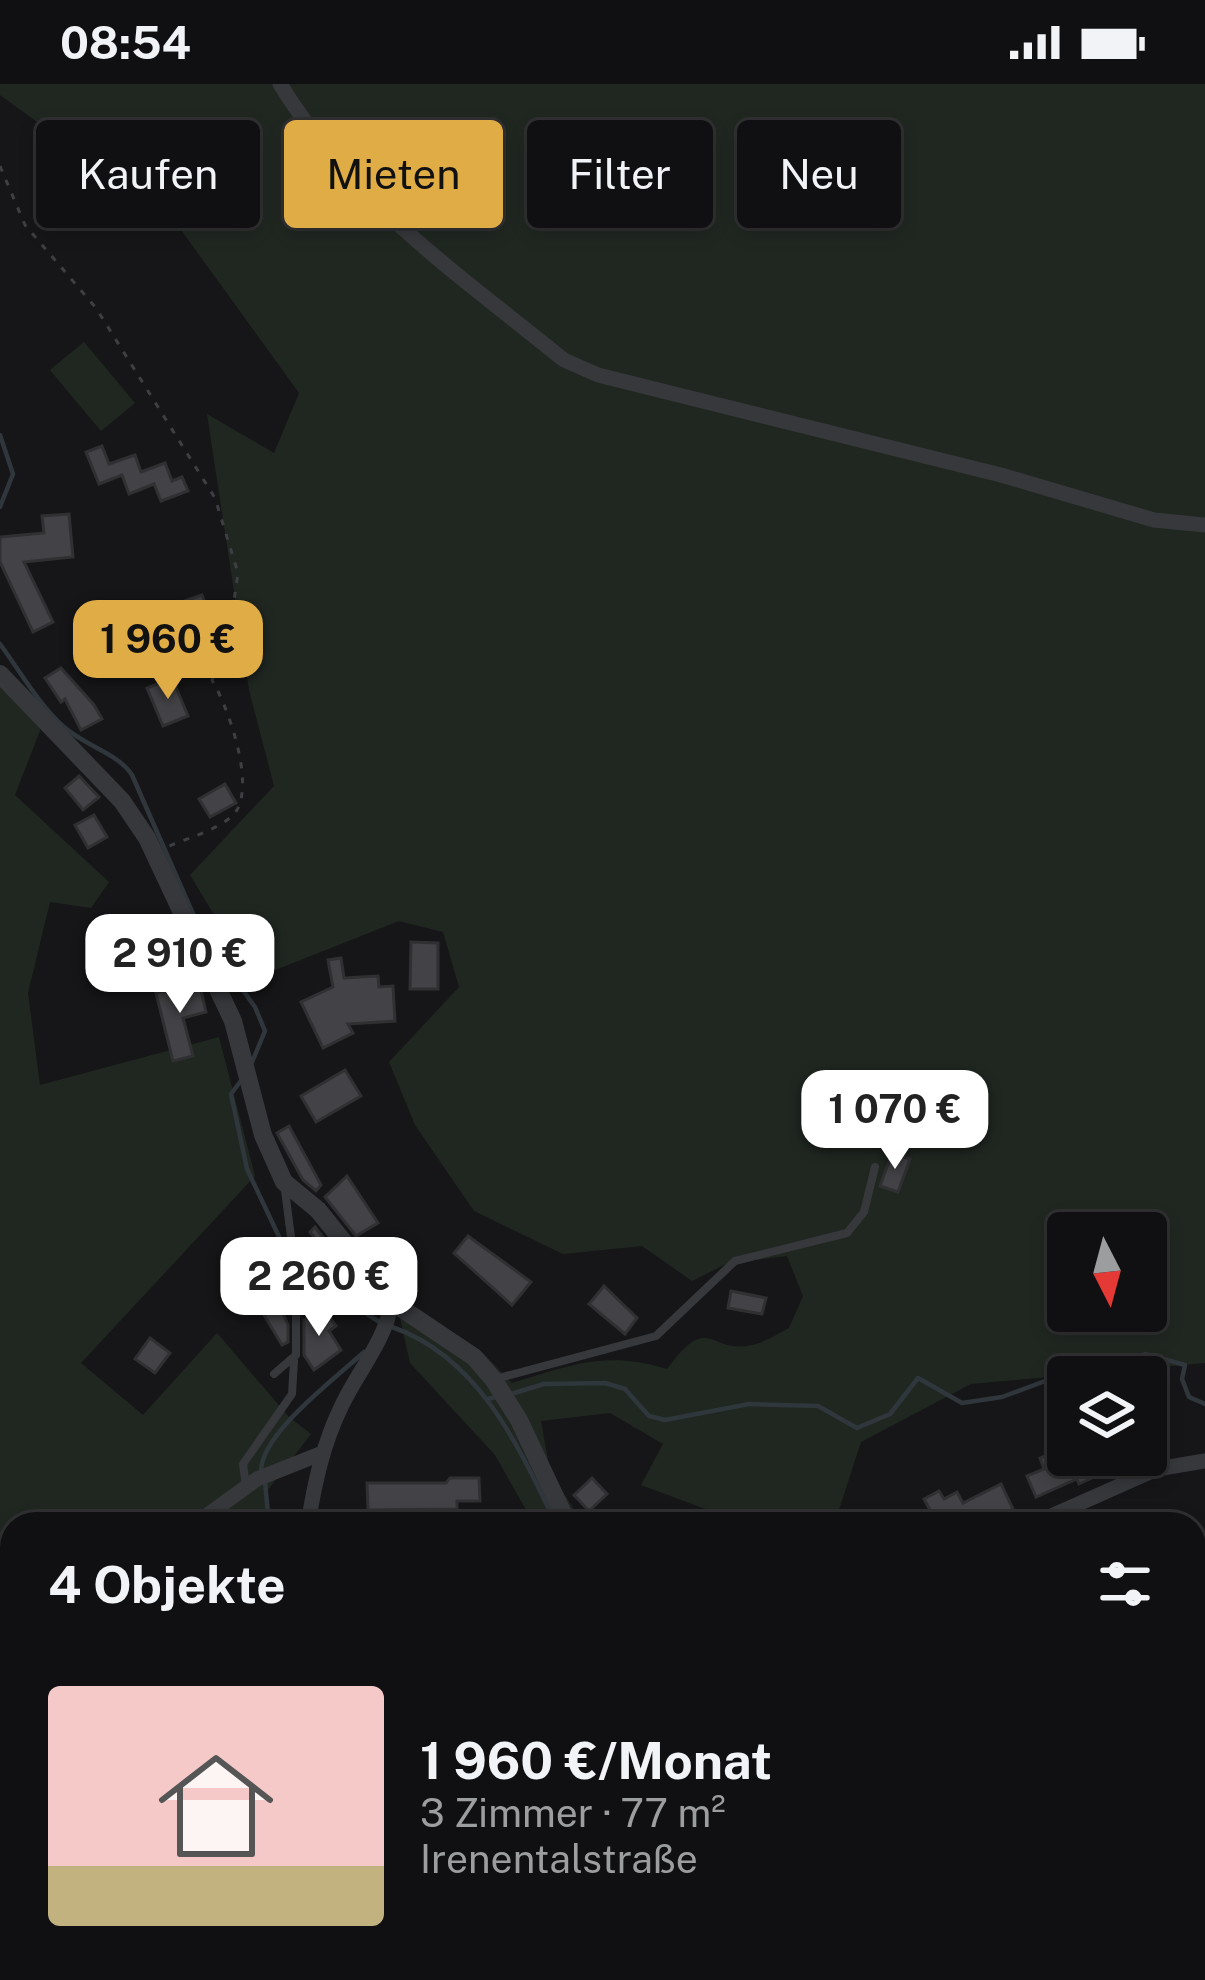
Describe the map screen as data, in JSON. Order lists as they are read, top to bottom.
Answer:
{
  "north": "bottom",
  "page": {
    "status": "08:54",
    "chip": [
      "Kaufen",
      "Mieten",
      "Filter",
      "Neu"
    ],
    "price": [
      "1 960 €",
      "2 910 €",
      "1 070 €",
      "2 260 €"
    ],
    "heading": "4 Objekte",
    "list": [
      {
        "name": "1 960 €/Monat",
        "note": "3 Zimmer · 77 m² · Irenentalstraße"
      }
    ]
  }
}
